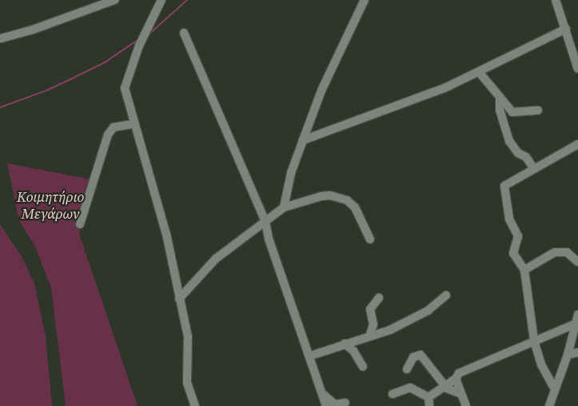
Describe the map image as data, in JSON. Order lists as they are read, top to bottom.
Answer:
{
  "parks": ["Κοιμητήριο Μεγάρων"]
}
